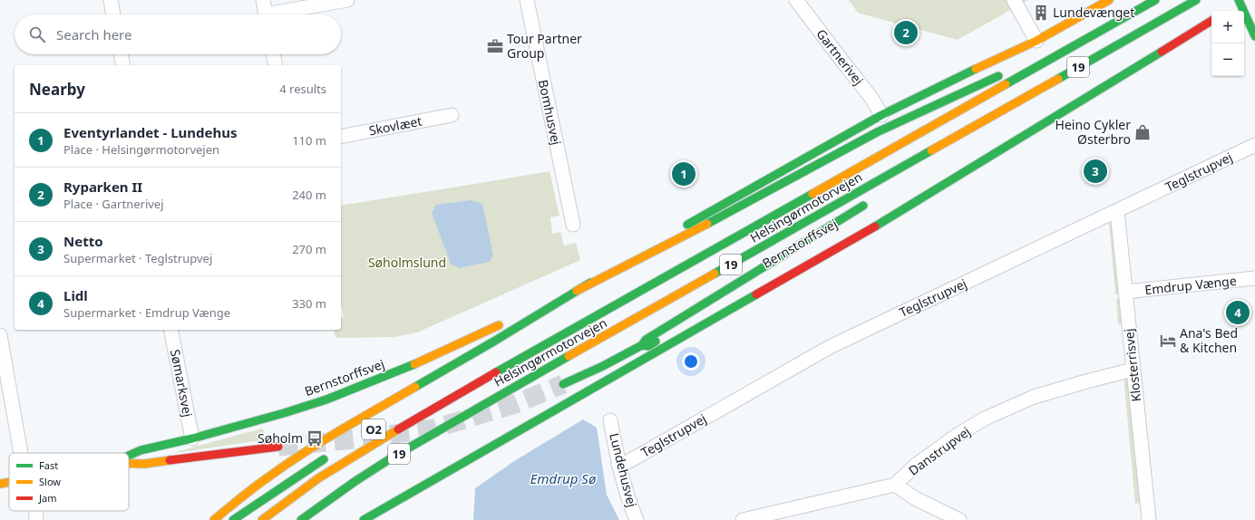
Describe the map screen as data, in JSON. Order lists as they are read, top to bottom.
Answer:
{
  "streets": {
    "main road": ["19", "Helsingørmotorvejen", "Bernstorffsvej"],
    "street": [
      "Gartnerivej",
      "Bomhusvej",
      "Skovlæet",
      "Teglstrupvej",
      "Emdrup Vænge",
      "Klosterrisvej",
      "Sømarksvej",
      "Danstrupvej",
      "Lundehusvej"
    ]
  },
  "crossings": [
    ["Teglstrupvej", "Klosterrisvej"],
    ["Teglstrupvej", "Lundehusvej"],
    ["Bernstorffsvej", "Sømarksvej"],
    ["Emdrup Vænge", "Klosterrisvej"],
    ["Klosterrisvej", "Danstrupvej"]
  ],
  "water": ["Emdrup Sø"],
  "parks": ["Søholmslund"],
  "places": {
    "building": ["Lundevænget"],
    "office": ["Tour Partner Group"],
    "shop": ["Heino Cykler Østerbro"],
    "hotel": ["Ana's Bed & Kitchen"],
    "bus stop": ["Søholm"]
  },
  "legend": ["Fast", "Slow", "Jam"],
  "page": {
    "map_buttons": ["+", "−"],
    "search": "Search here",
    "pins": [
      "2",
      "3",
      "1",
      "4"
    ],
    "heading": ["Nearby", "4 results"],
    "list": [
      {
        "mark": "1",
        "name": "Eventyrlandet - Lundehus",
        "note": "Place · Helsingørmotorvejen",
        "value": "110 m"
      },
      {
        "mark": "2",
        "name": "Ryparken II",
        "note": "Place · Gartnerivej",
        "value": "240 m"
      },
      {
        "mark": "3",
        "name": "Netto",
        "note": "Supermarket · Teglstrupvej",
        "value": "270 m"
      },
      {
        "mark": "4",
        "name": "Lidl",
        "note": "Supermarket · Emdrup Vænge",
        "value": "330 m"
      }
    ]
  }
}
